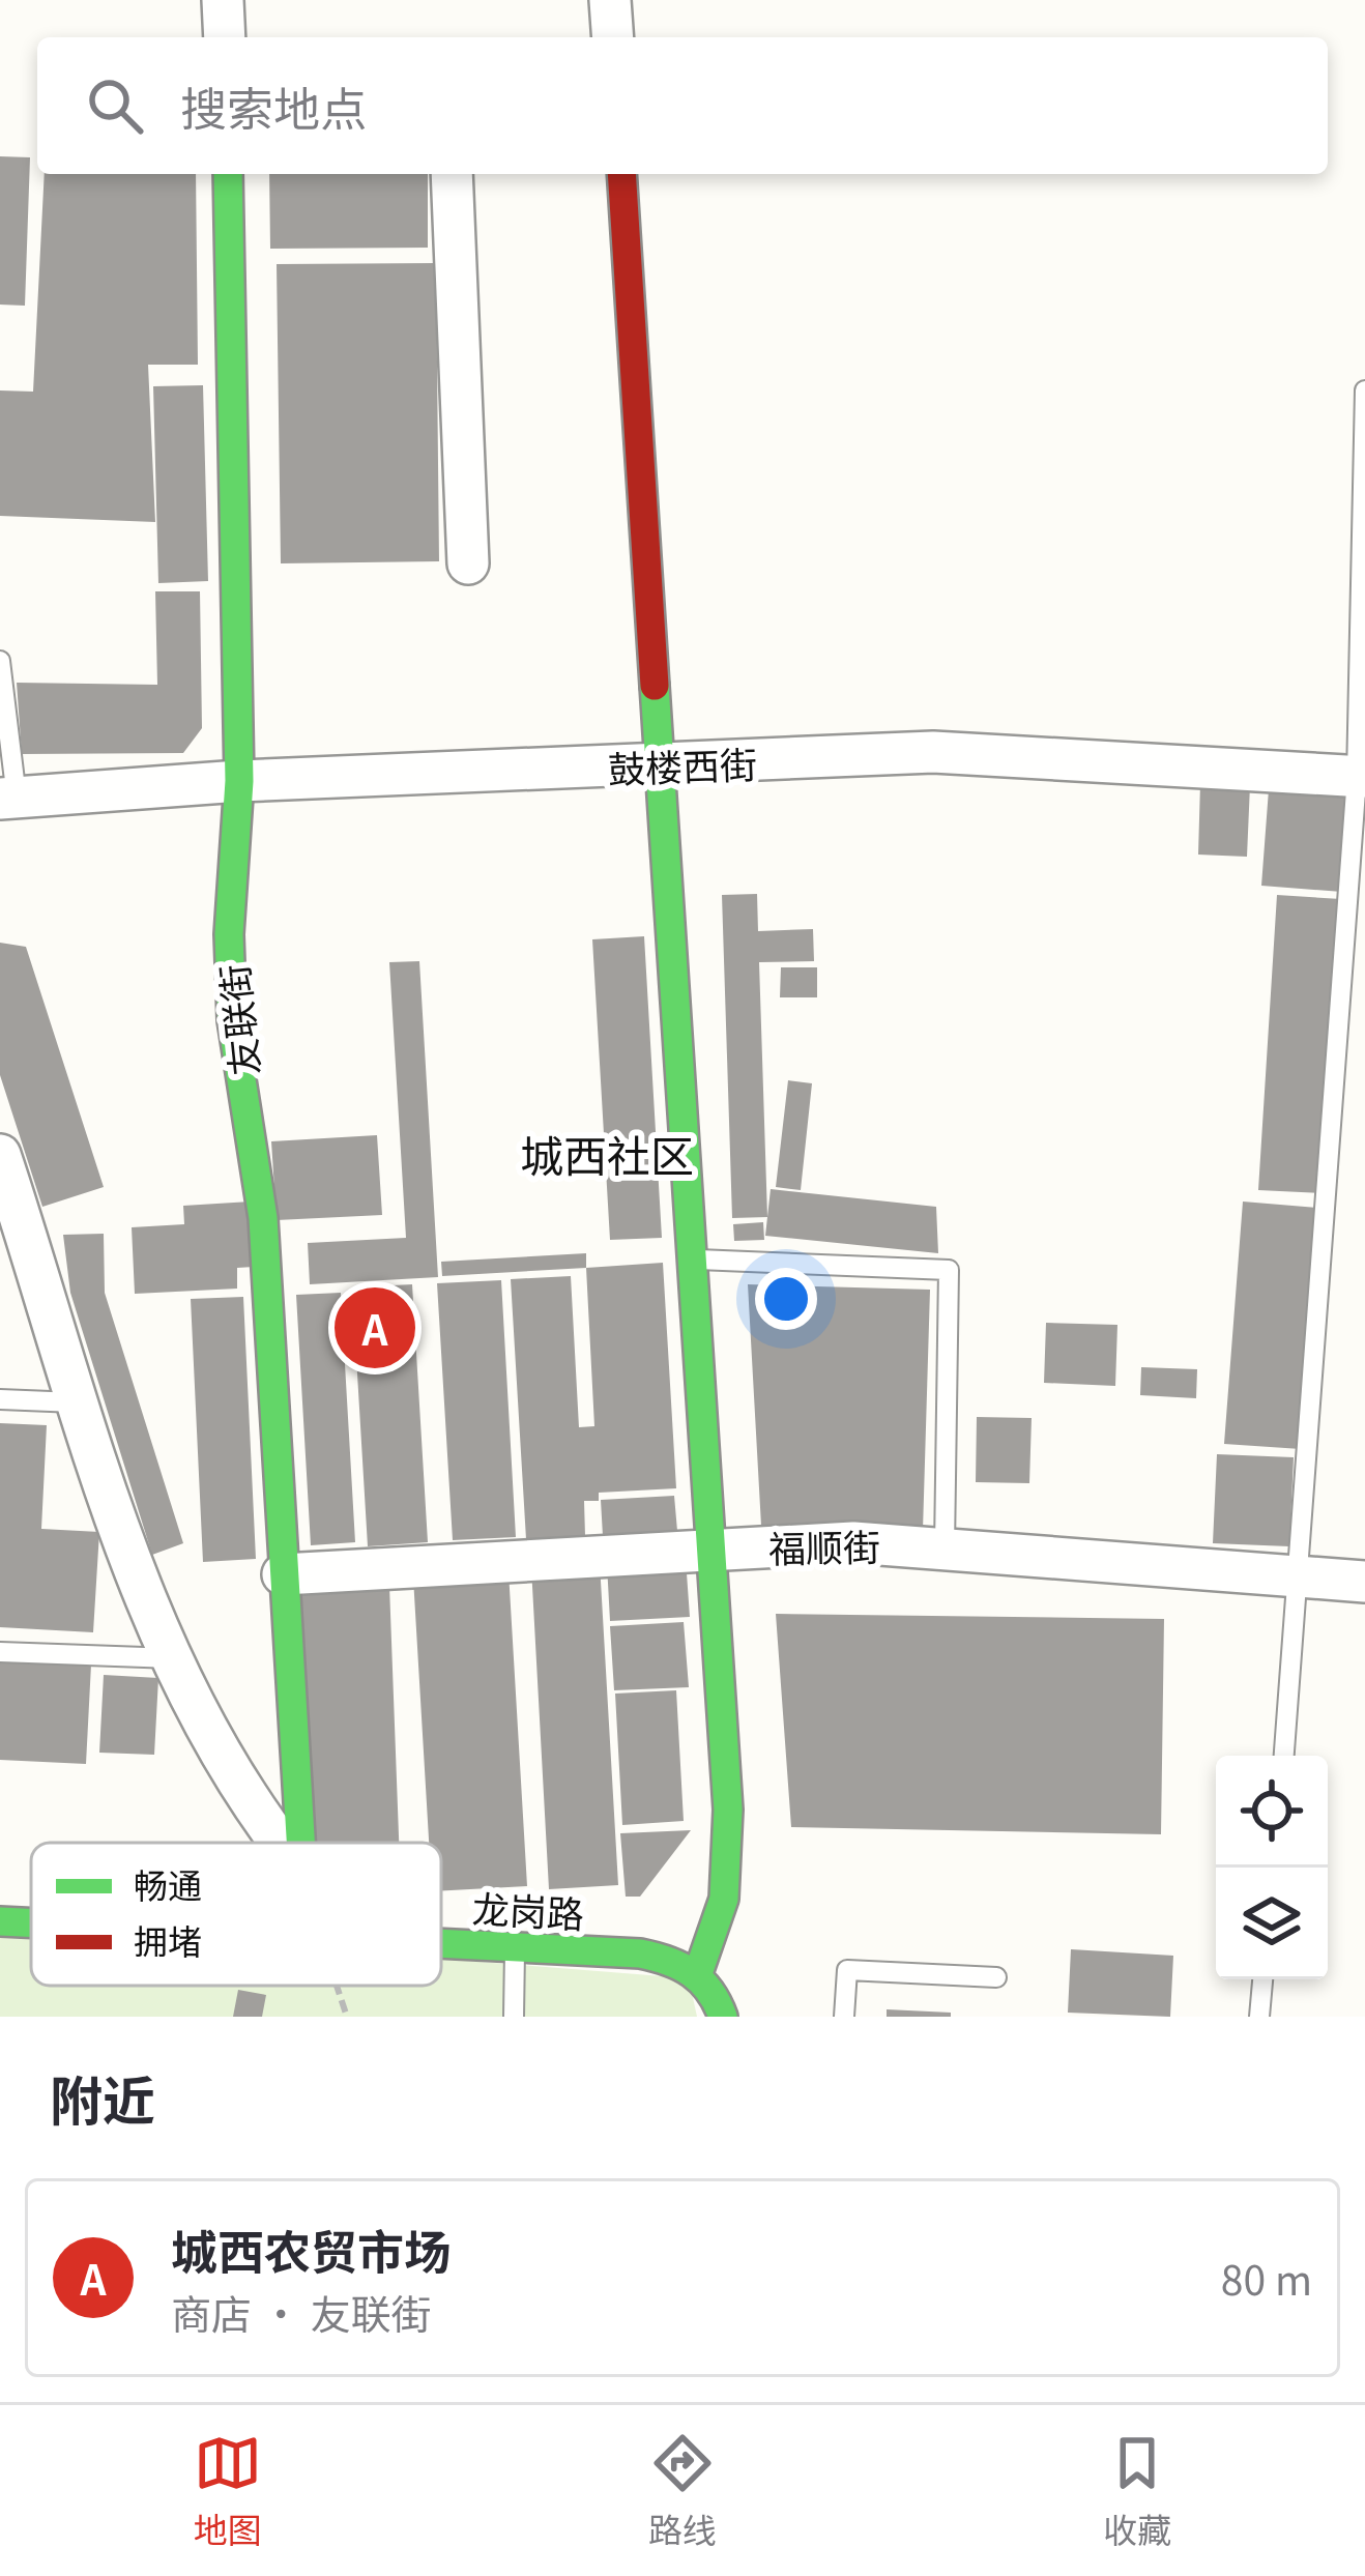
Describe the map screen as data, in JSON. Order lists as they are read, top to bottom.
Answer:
{
  "streets": {
    "street": [
      "鼓楼西街",
      "友联街",
      "福顺街",
      "龙岗路"
    ]
  },
  "crossings": [
    ["鼓楼西街", "友联街"],
    ["友联街", "福顺街"]
  ],
  "districts": ["城西社区"],
  "legend": ["畅通", "拥堵"],
  "page": {
    "search": "搜索地点",
    "pins": "A",
    "heading": "附近",
    "list": [
      {
        "mark": "A",
        "name": "城西农贸市场",
        "note": "商店 · 友联街",
        "value": "80 m"
      }
    ],
    "nav": ["地图", "路线", "收藏"]
  }
}
